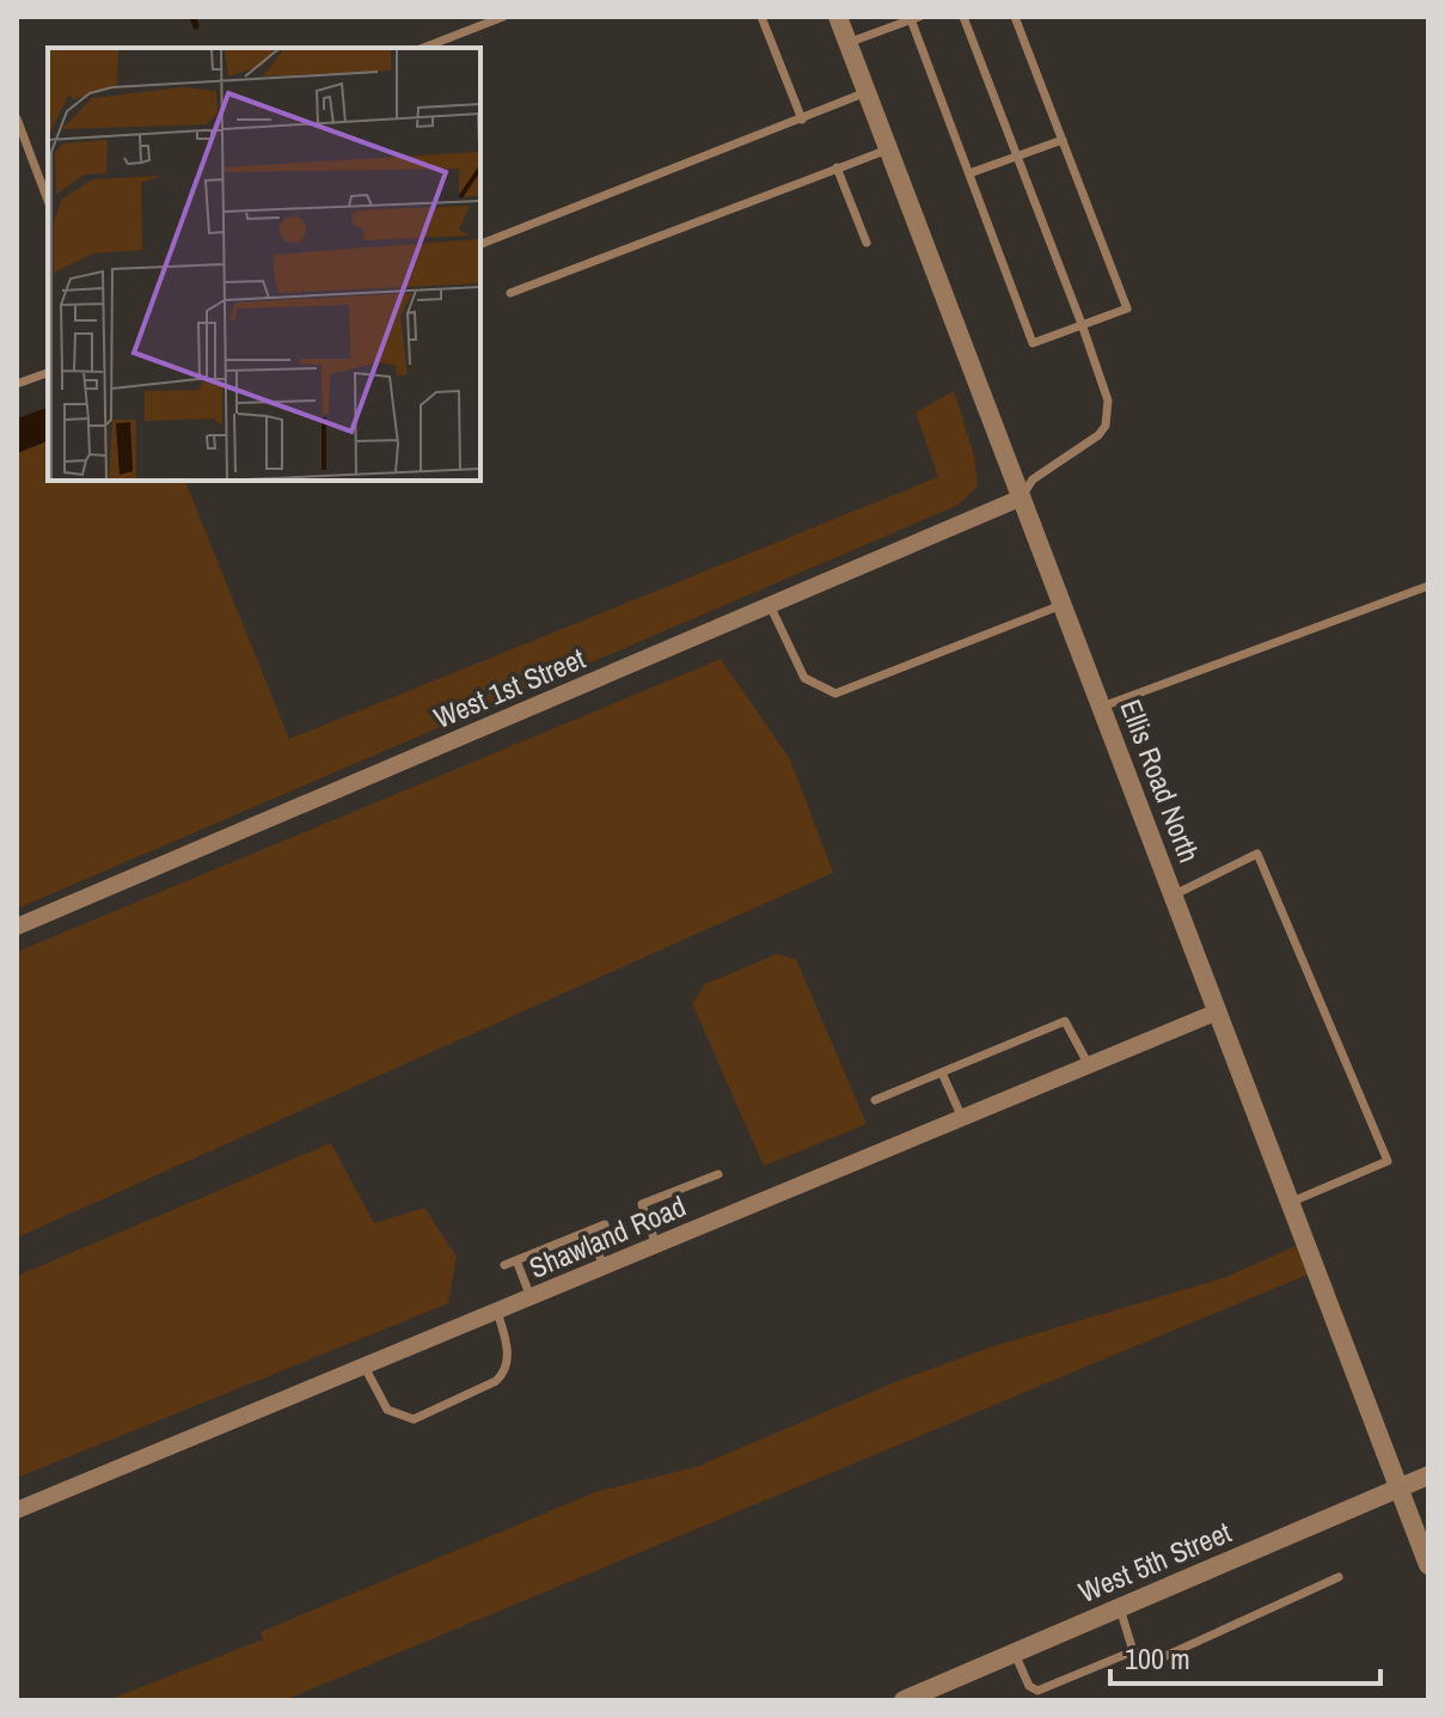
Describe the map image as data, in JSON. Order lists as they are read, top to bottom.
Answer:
{
  "streets": {
    "street": [
      "West 1st Street",
      "Ellis Road North",
      "Shawland Road",
      "West 5th Street"
    ]
  },
  "crossings": [
    ["West 1st Street", "Ellis Road North"],
    ["Ellis Road North", "Shawland Road"],
    ["Ellis Road North", "West 5th Street"]
  ],
  "scale_bar": "100 m"
}
